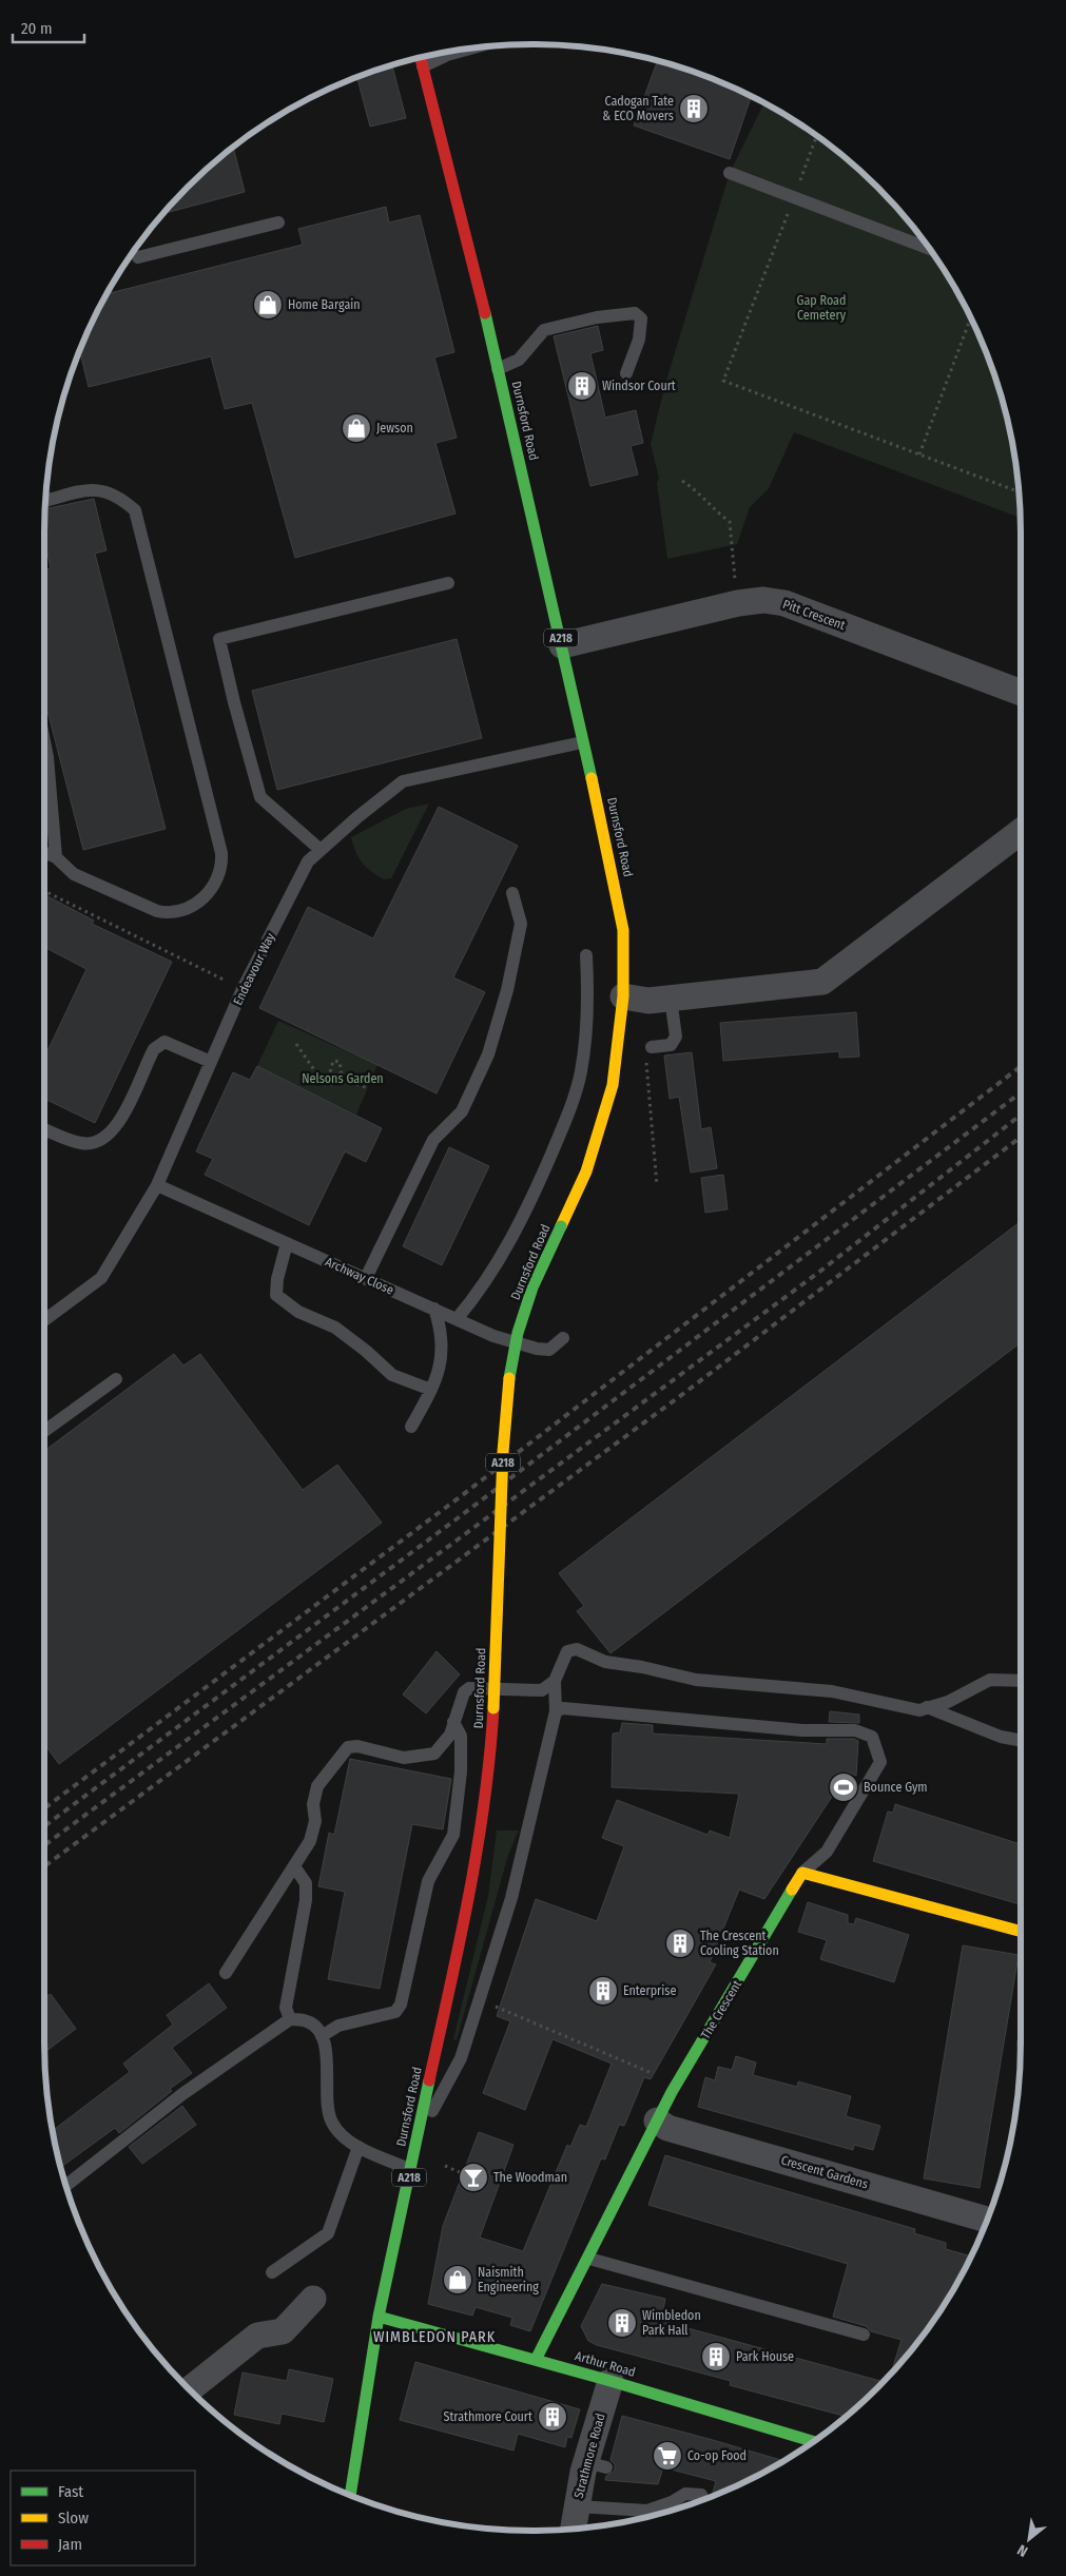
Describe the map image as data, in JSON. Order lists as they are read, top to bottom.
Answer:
{
  "streets": {
    "main road": [
      "Durnsford Road",
      "A218",
      "The Crescent",
      "Arthur Road"
    ],
    "street": ["Pitt Crescent", "Crescent Gardens", "Strathmore Road"],
    "lane": ["Endeavour Way", "Archway Close"]
  },
  "crossings": [
    ["Durnsford Road", "Pitt Crescent"],
    ["Durnsford Road", "Endeavour Way"],
    ["Durnsford Road", "Arthur Road"],
    ["Endeavour Way", "Archway Close"],
    ["The Crescent", "Crescent Gardens"],
    ["The Crescent", "Arthur Road"],
    ["Arthur Road", "Strathmore Road"]
  ],
  "districts": ["WIMBLEDON PARK"],
  "parks": ["Gap Road Cemetery", "Nelsons Garden"],
  "places": {
    "building": [
      "Cadogan Tate & ECO Movers",
      "Windsor Court",
      "The Crescent Cooling Station",
      "Enterprise",
      "Wimbledon Park Hall",
      "Park House",
      "Strathmore Court"
    ],
    "shop": ["Home Bargain", "Jewson", "Naismith Engineering"],
    "sports": ["Bounce Gym"],
    "bar": ["The Woodman"],
    "supermarket": ["Co-op Food"]
  },
  "legend": ["Fast", "Slow", "Jam"],
  "scale_bar": "20 m",
  "north": "bottom left"
}
